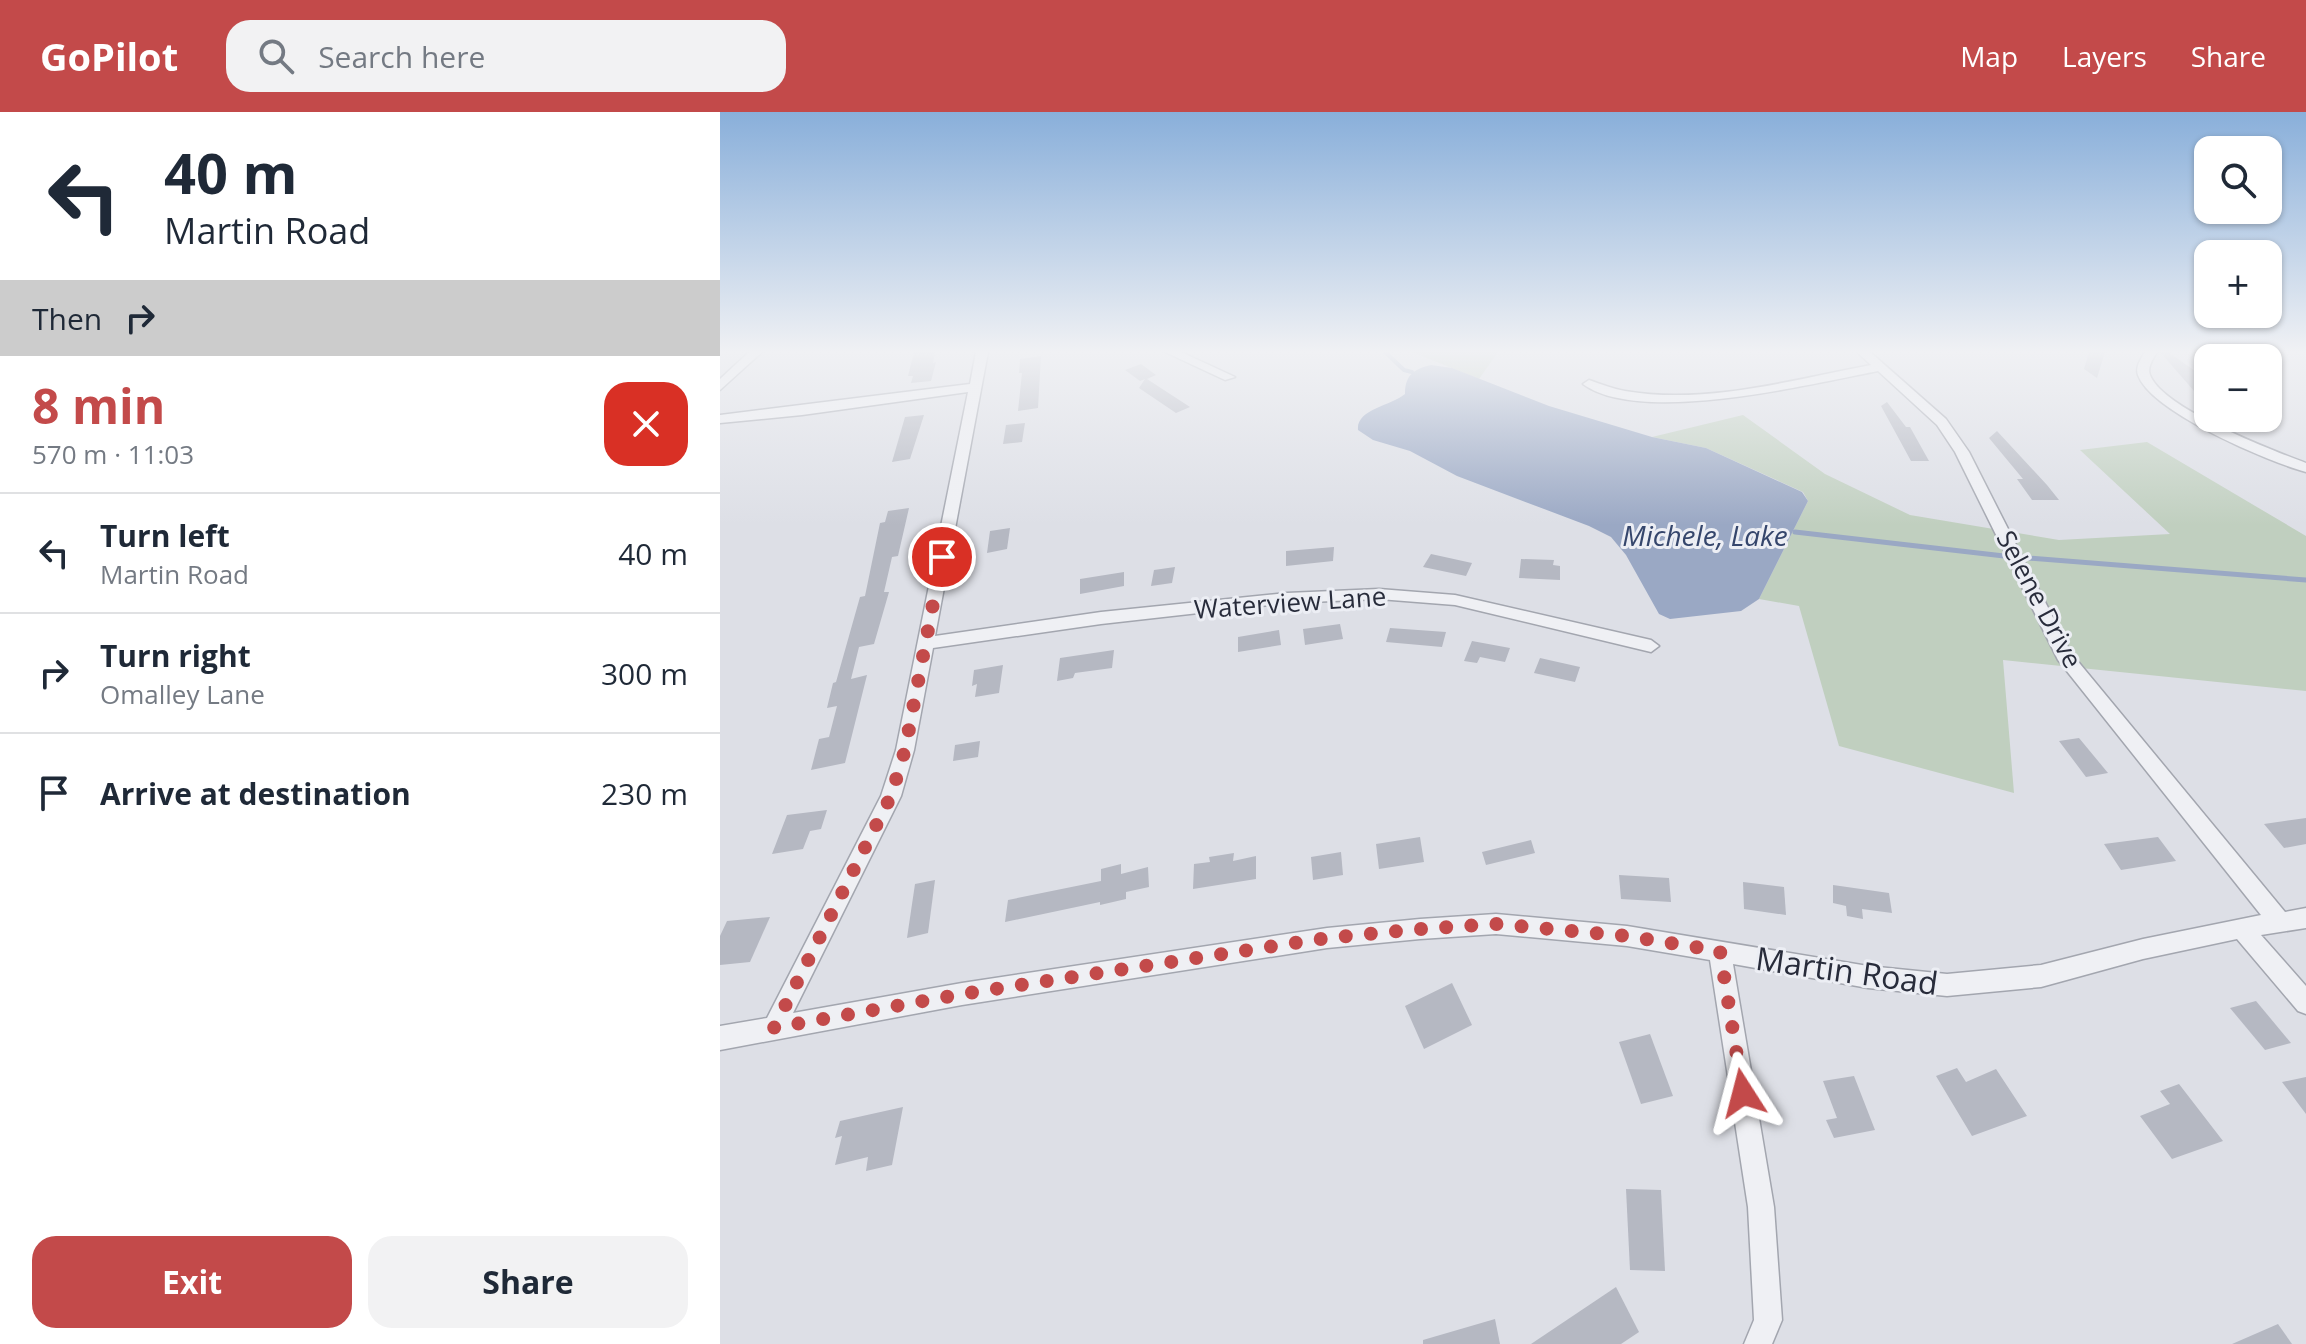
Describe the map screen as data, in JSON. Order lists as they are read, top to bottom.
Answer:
{
  "streets": {
    "street": ["Selene Drive", "Waterview Lane", "Martin Road"]
  },
  "crossings": [
    ["Selene Drive", "Martin Road"]
  ],
  "water": ["Michele, Lake"],
  "page": {
    "header": "GoPilot",
    "search": "Search here",
    "nav": ["Map", "Layers", "Share"],
    "turn": ["40 m", "Martin Road"],
    "map_buttons": ["+", "−"],
    "then": "Then",
    "heading": ["8 min", "570 m · 11:03"],
    "list": [
      {
        "name": "Turn left",
        "note": "Martin Road",
        "value": "40 m"
      },
      {
        "name": "Turn right",
        "note": "Omalley Lane",
        "value": "300 m"
      },
      {
        "name": "Arrive at destination",
        "value": "230 m"
      }
    ],
    "buttons": ["Exit", "Share"]
  }
}
